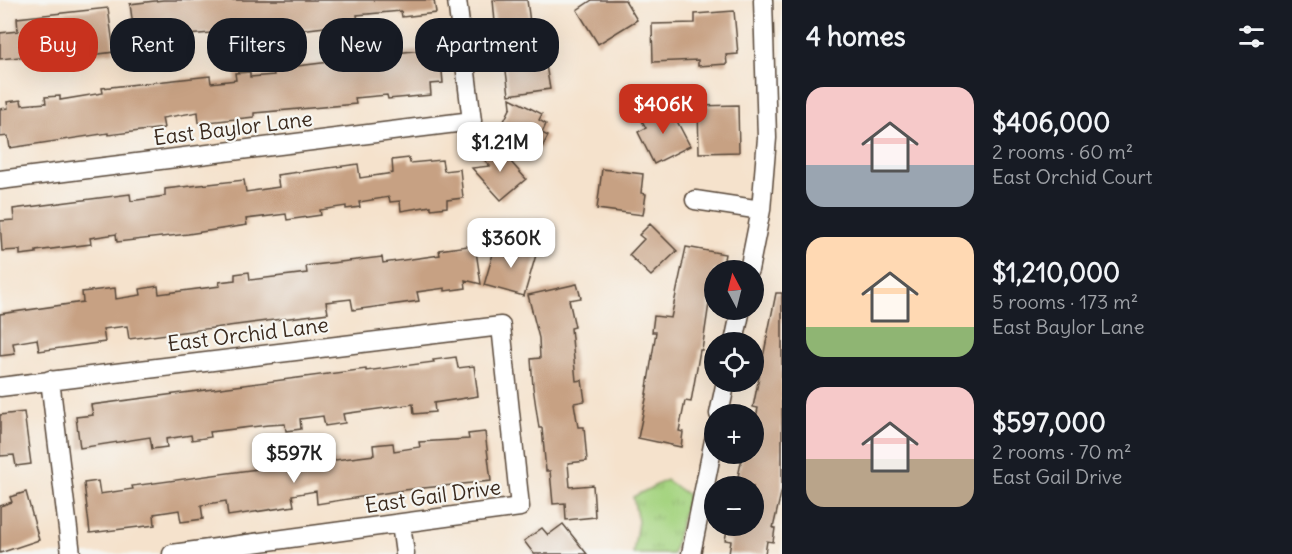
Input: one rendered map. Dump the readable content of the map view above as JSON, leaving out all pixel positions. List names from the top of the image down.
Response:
{
  "streets": {
    "street": ["East Baylor Lane", "East Orchid Lane", "East Gail Drive"]
  },
  "crossings": [
    ["East Orchid Lane", "East Gail Drive"]
  ],
  "north": "top",
  "page": {
    "heading": "4 homes",
    "chip": [
      "Buy",
      "Rent",
      "Filters",
      "New",
      "Apartment"
    ],
    "list": [
      {
        "name": "$406,000",
        "note": "2 rooms · 60 m² · East Orchid Court"
      },
      {
        "name": "$1,210,000",
        "note": "5 rooms · 173 m² · East Baylor Lane"
      },
      {
        "name": "$597,000",
        "note": "2 rooms · 70 m² · East Gail Drive"
      }
    ],
    "price": [
      "$406K",
      "$1.21M",
      "$360K",
      "$597K"
    ],
    "map_buttons": ["+", "−"]
  }
}
